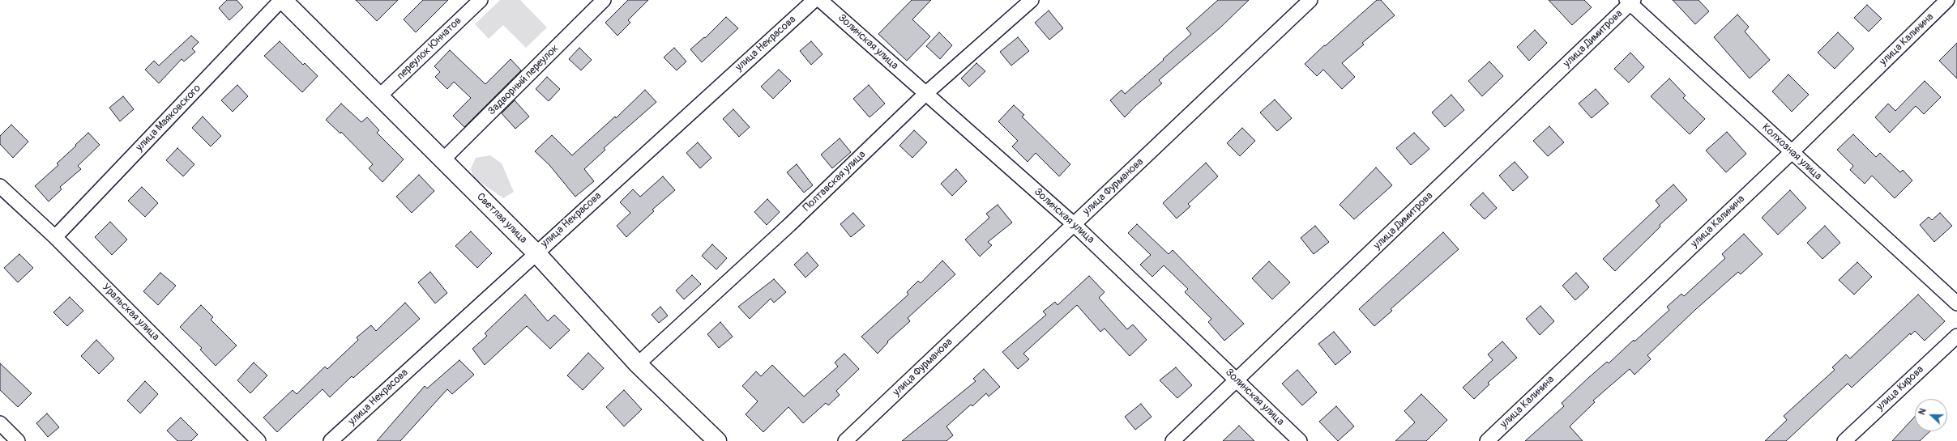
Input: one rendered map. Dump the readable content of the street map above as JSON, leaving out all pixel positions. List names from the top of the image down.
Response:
{
  "streets": {
    "main road": ["Светлая улица"],
    "street": [
      "улица Димитрова",
      "улица Калинина",
      "Золинская улица",
      "улица Некрасова",
      "переулок Юннатов",
      "Задворный переулок",
      "улица Маяковского",
      "Колхозная улица",
      "Полтавская улица",
      "улица Фурманова",
      "Уральская улица",
      "улица Кирова"
    ]
  },
  "crossings": [
    ["улица Димитрова", "Золинская улица"],
    ["улица Димитрова", "Колхозная улица"],
    ["улица Калинина", "Колхозная улица"],
    ["Золинская улица", "Полтавская улица"],
    ["Золинская улица", "улица Фурманова"],
    ["улица Некрасова", "Светлая улица"],
    ["переулок Юннатов", "Светлая улица"],
    ["Задворный переулок", "Светлая улица"],
    ["улица Маяковского", "Светлая улица"],
    ["улица Маяковского", "Уральская улица"],
    ["Полтавская улица", "Светлая улица"]
  ],
  "north": "left"
}
